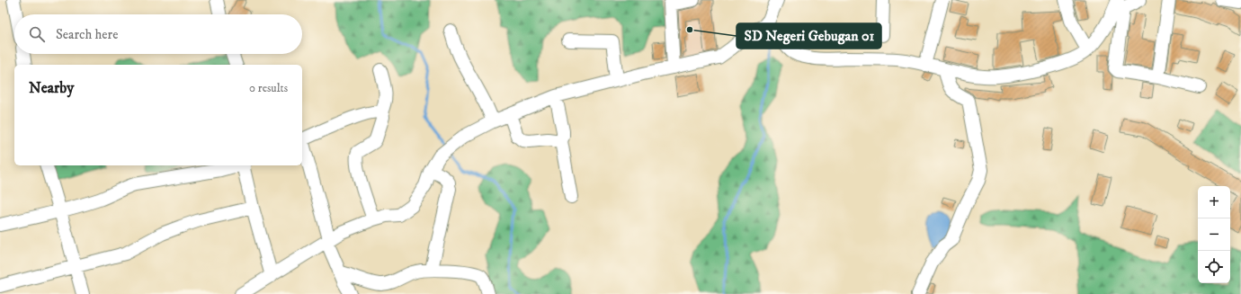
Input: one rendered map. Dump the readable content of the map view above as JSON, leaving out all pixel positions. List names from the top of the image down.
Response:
{
  "places": ["SD Negeri Gebugan 01"],
  "page": {
    "search": "Search here",
    "heading": ["Nearby", "0 results"],
    "map_buttons": ["+", "−"]
  }
}
